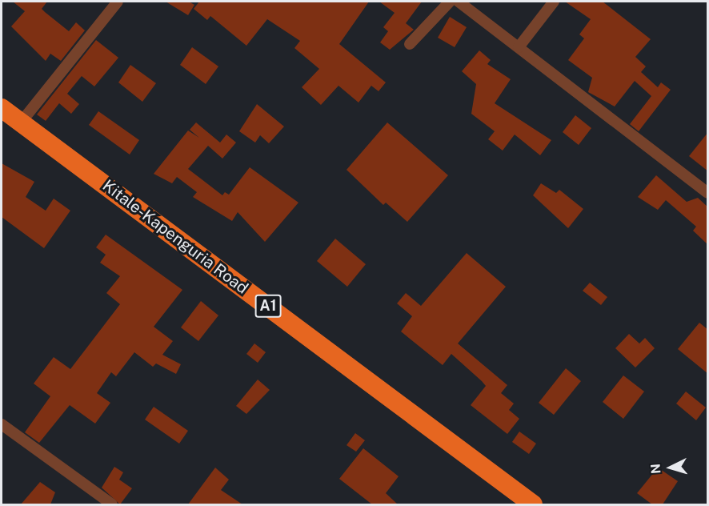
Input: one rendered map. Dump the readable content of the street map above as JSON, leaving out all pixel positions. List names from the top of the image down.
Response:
{
  "streets": {
    "highway": ["Kitale-Kapenguria Road", "A1"]
  },
  "north": "left"
}
